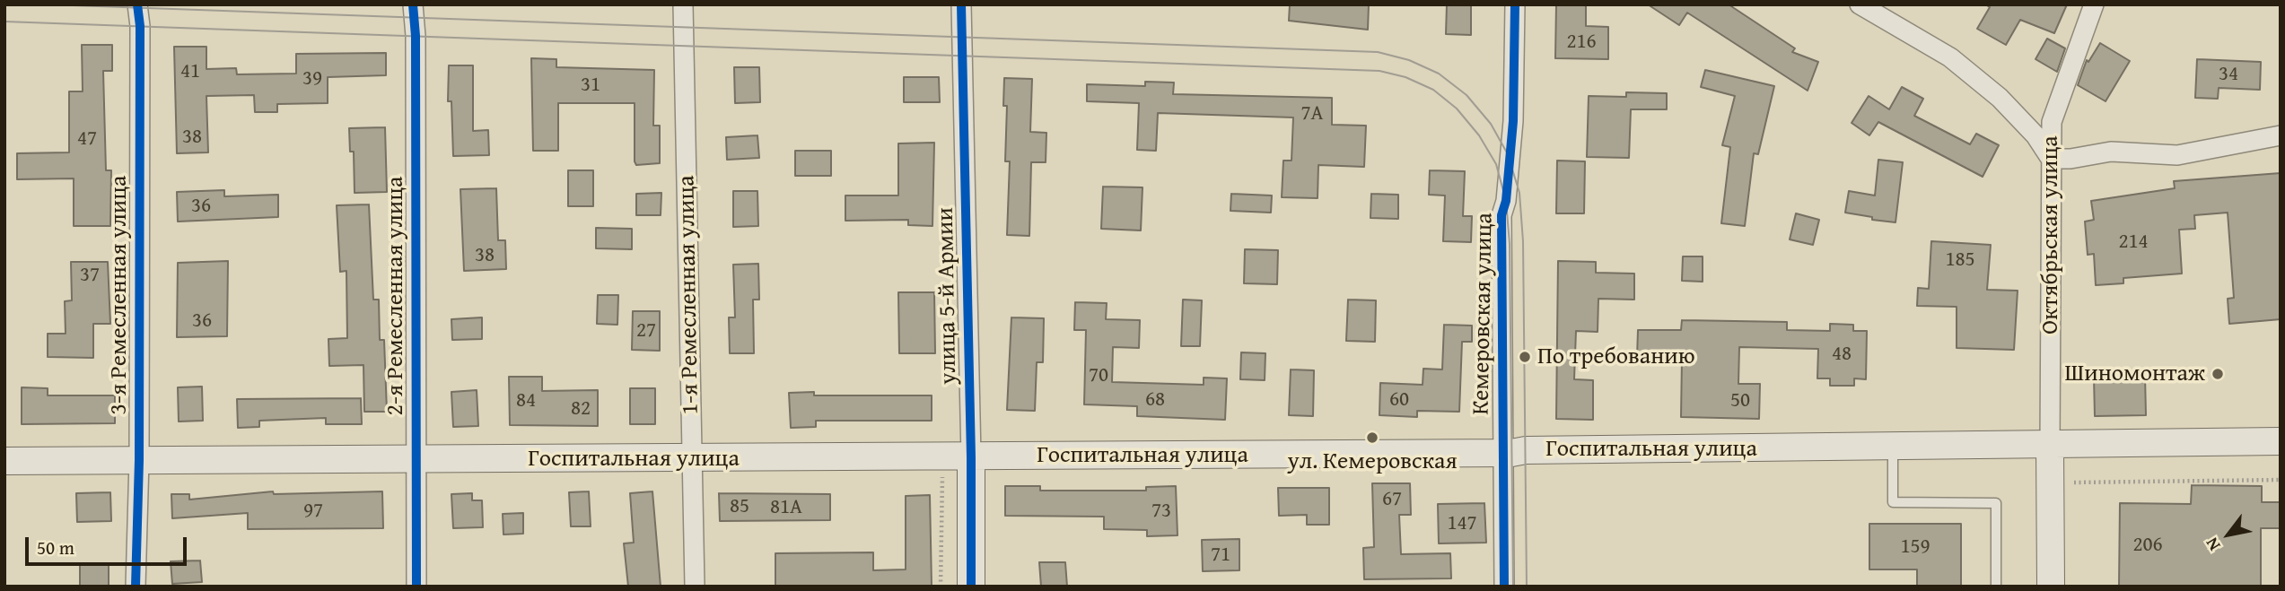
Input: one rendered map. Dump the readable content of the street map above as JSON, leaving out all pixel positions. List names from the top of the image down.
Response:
{
  "streets": {
    "main road": ["Октябрьская улица", "улица 5-й Армии", "Госпитальная улица"],
    "street": [
      "3-я Ремесленная улица",
      "1-я Ремесленная улица",
      "2-я Ремесленная улица",
      "Кемеровская улица"
    ]
  },
  "crossings": [
    ["Октябрьская улица", "Госпитальная улица"],
    ["3-я Ремесленная улица", "Госпитальная улица"],
    ["1-я Ремесленная улица", "Госпитальная улица"],
    ["2-я Ремесленная улица", "Госпитальная улица"],
    ["улица 5-й Армии", "Госпитальная улица"],
    ["Кемеровская улица", "Госпитальная улица"]
  ],
  "places": ["По требованию", "Шиномонтаж", "ул. Кемеровская"],
  "house_numbers": [
    "216",
    "41",
    "34",
    "39",
    "31",
    "7А",
    "38",
    "47",
    "36",
    "214",
    "38",
    "185",
    "37",
    "36",
    "27",
    "48",
    "70",
    "68",
    "60",
    "84",
    "50",
    "82",
    "67",
    "85",
    "81А",
    "97",
    "73",
    "147",
    "206",
    "159",
    "71"
  ],
  "scale_bar": "50 m",
  "north": "bottom left"
}
